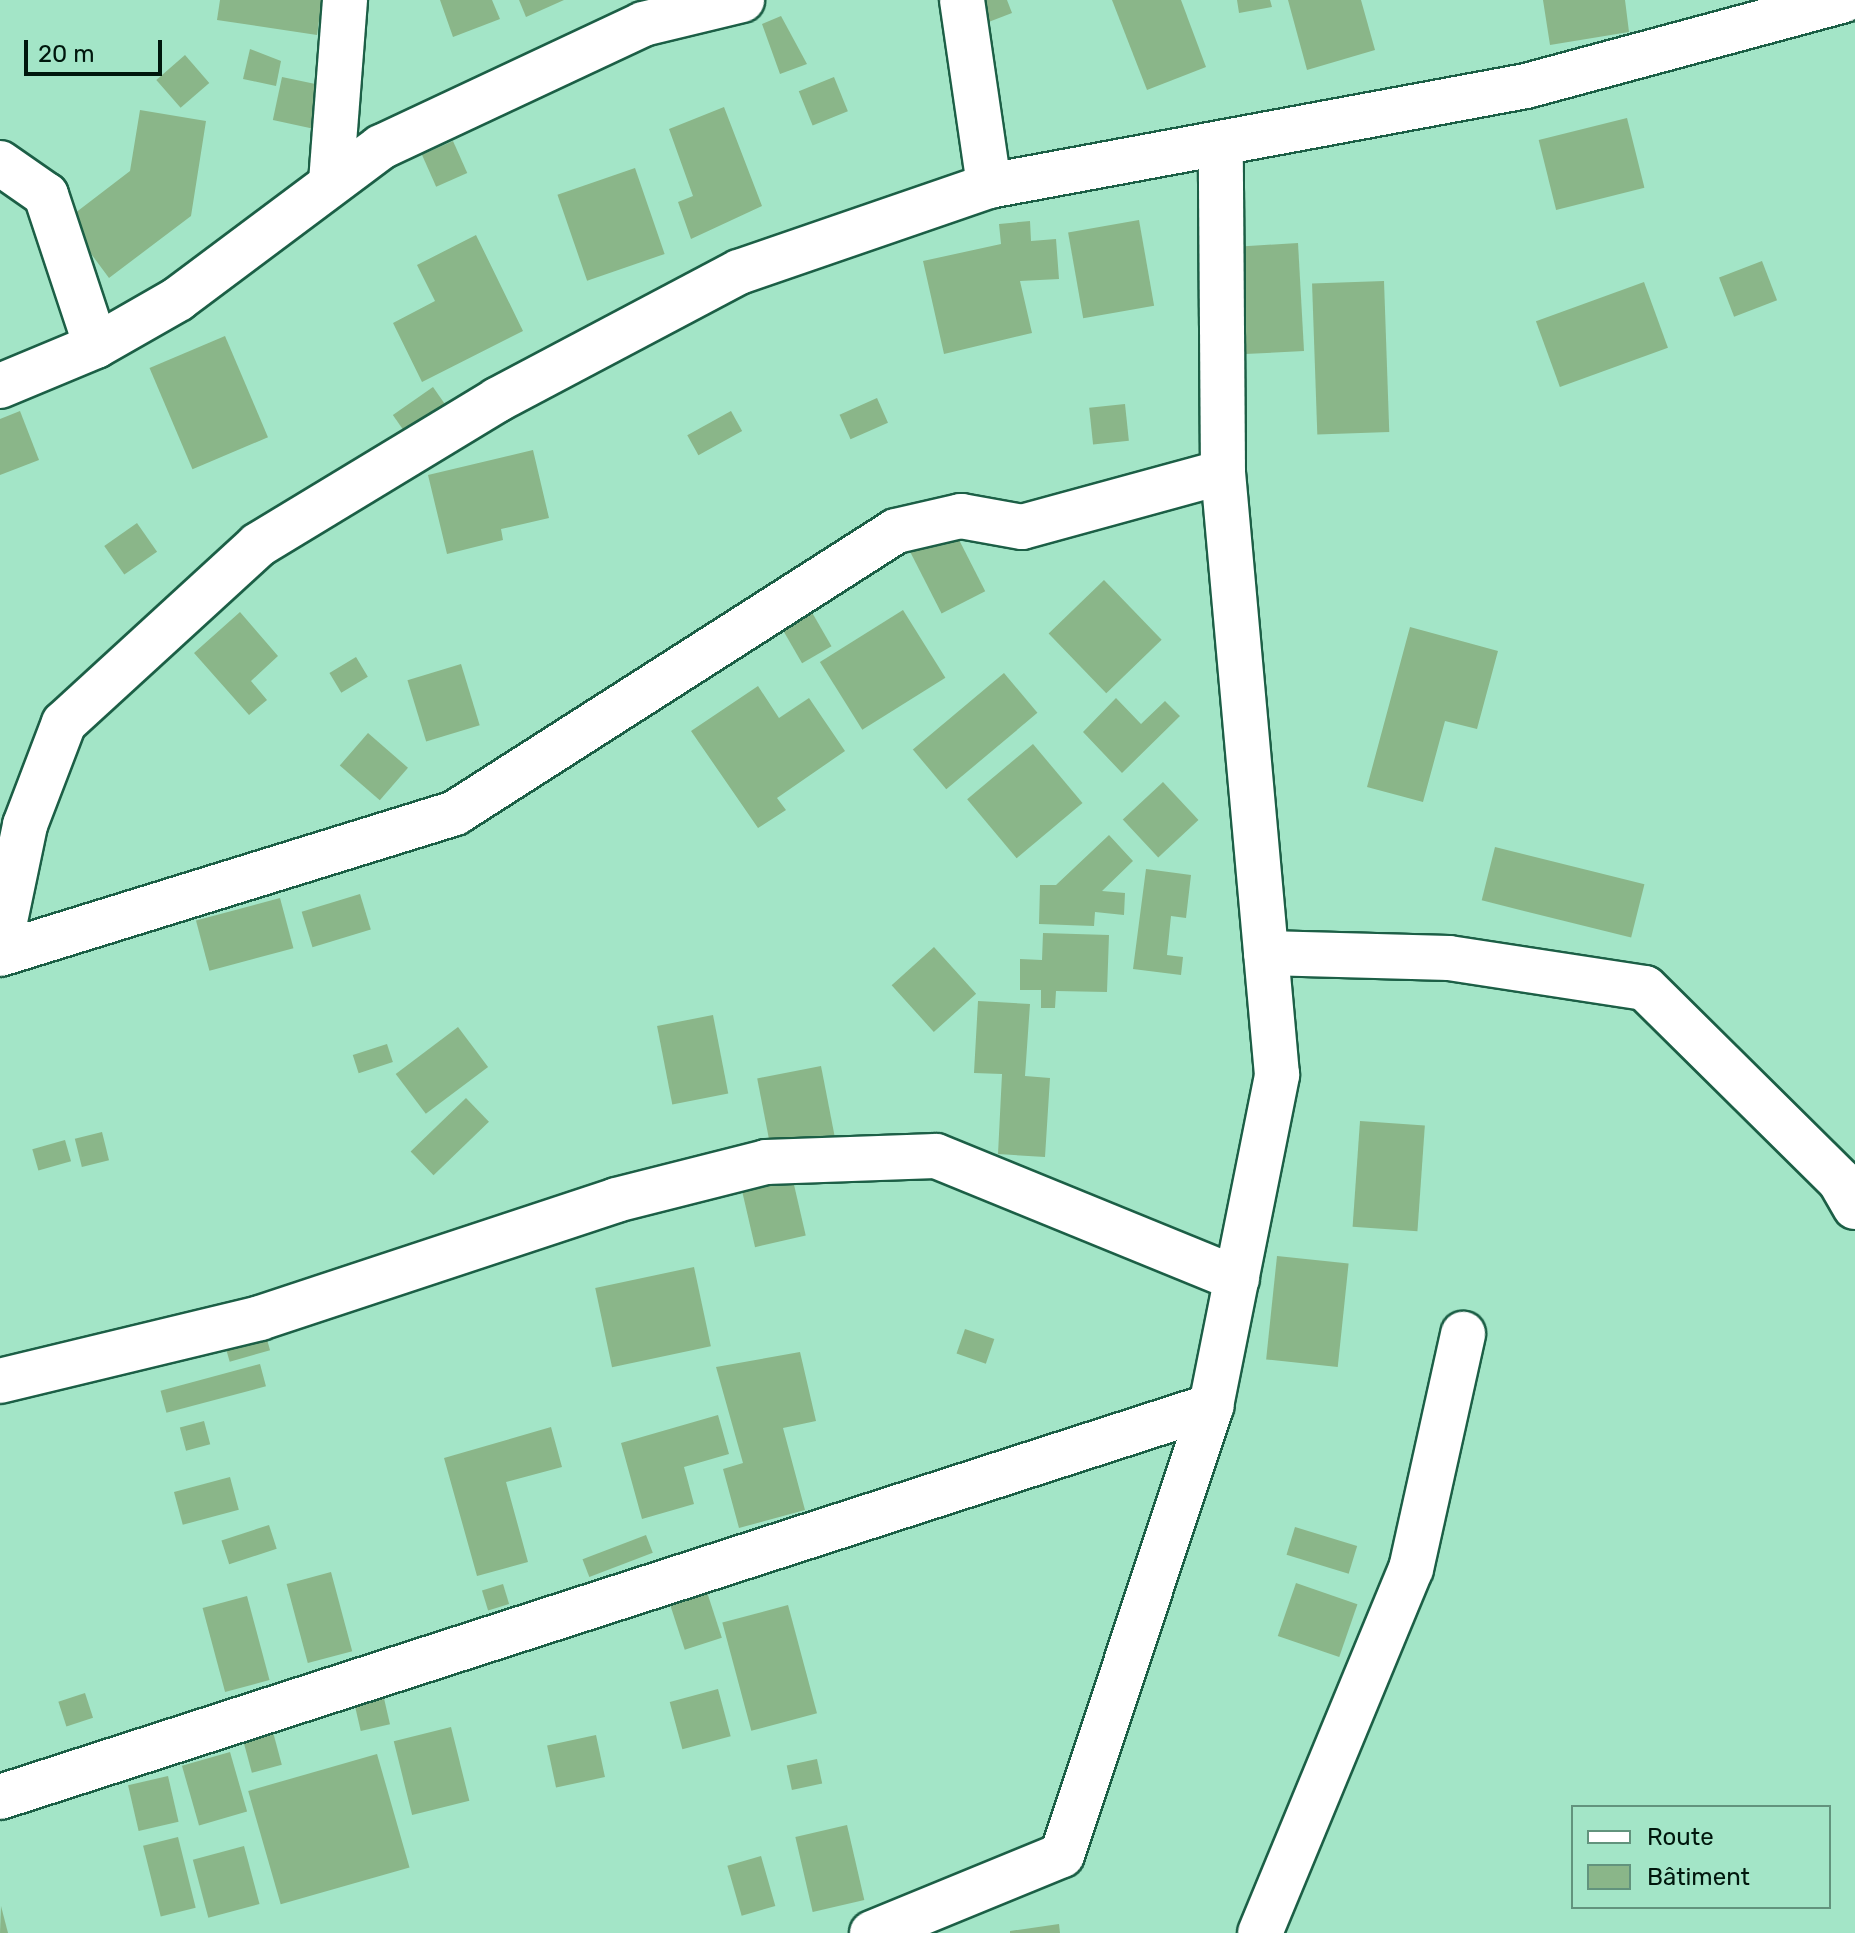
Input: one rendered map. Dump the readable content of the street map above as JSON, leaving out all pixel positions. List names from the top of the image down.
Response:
{
  "legend": ["Route", "Bâtiment"],
  "scale_bar": "20 m"
}
